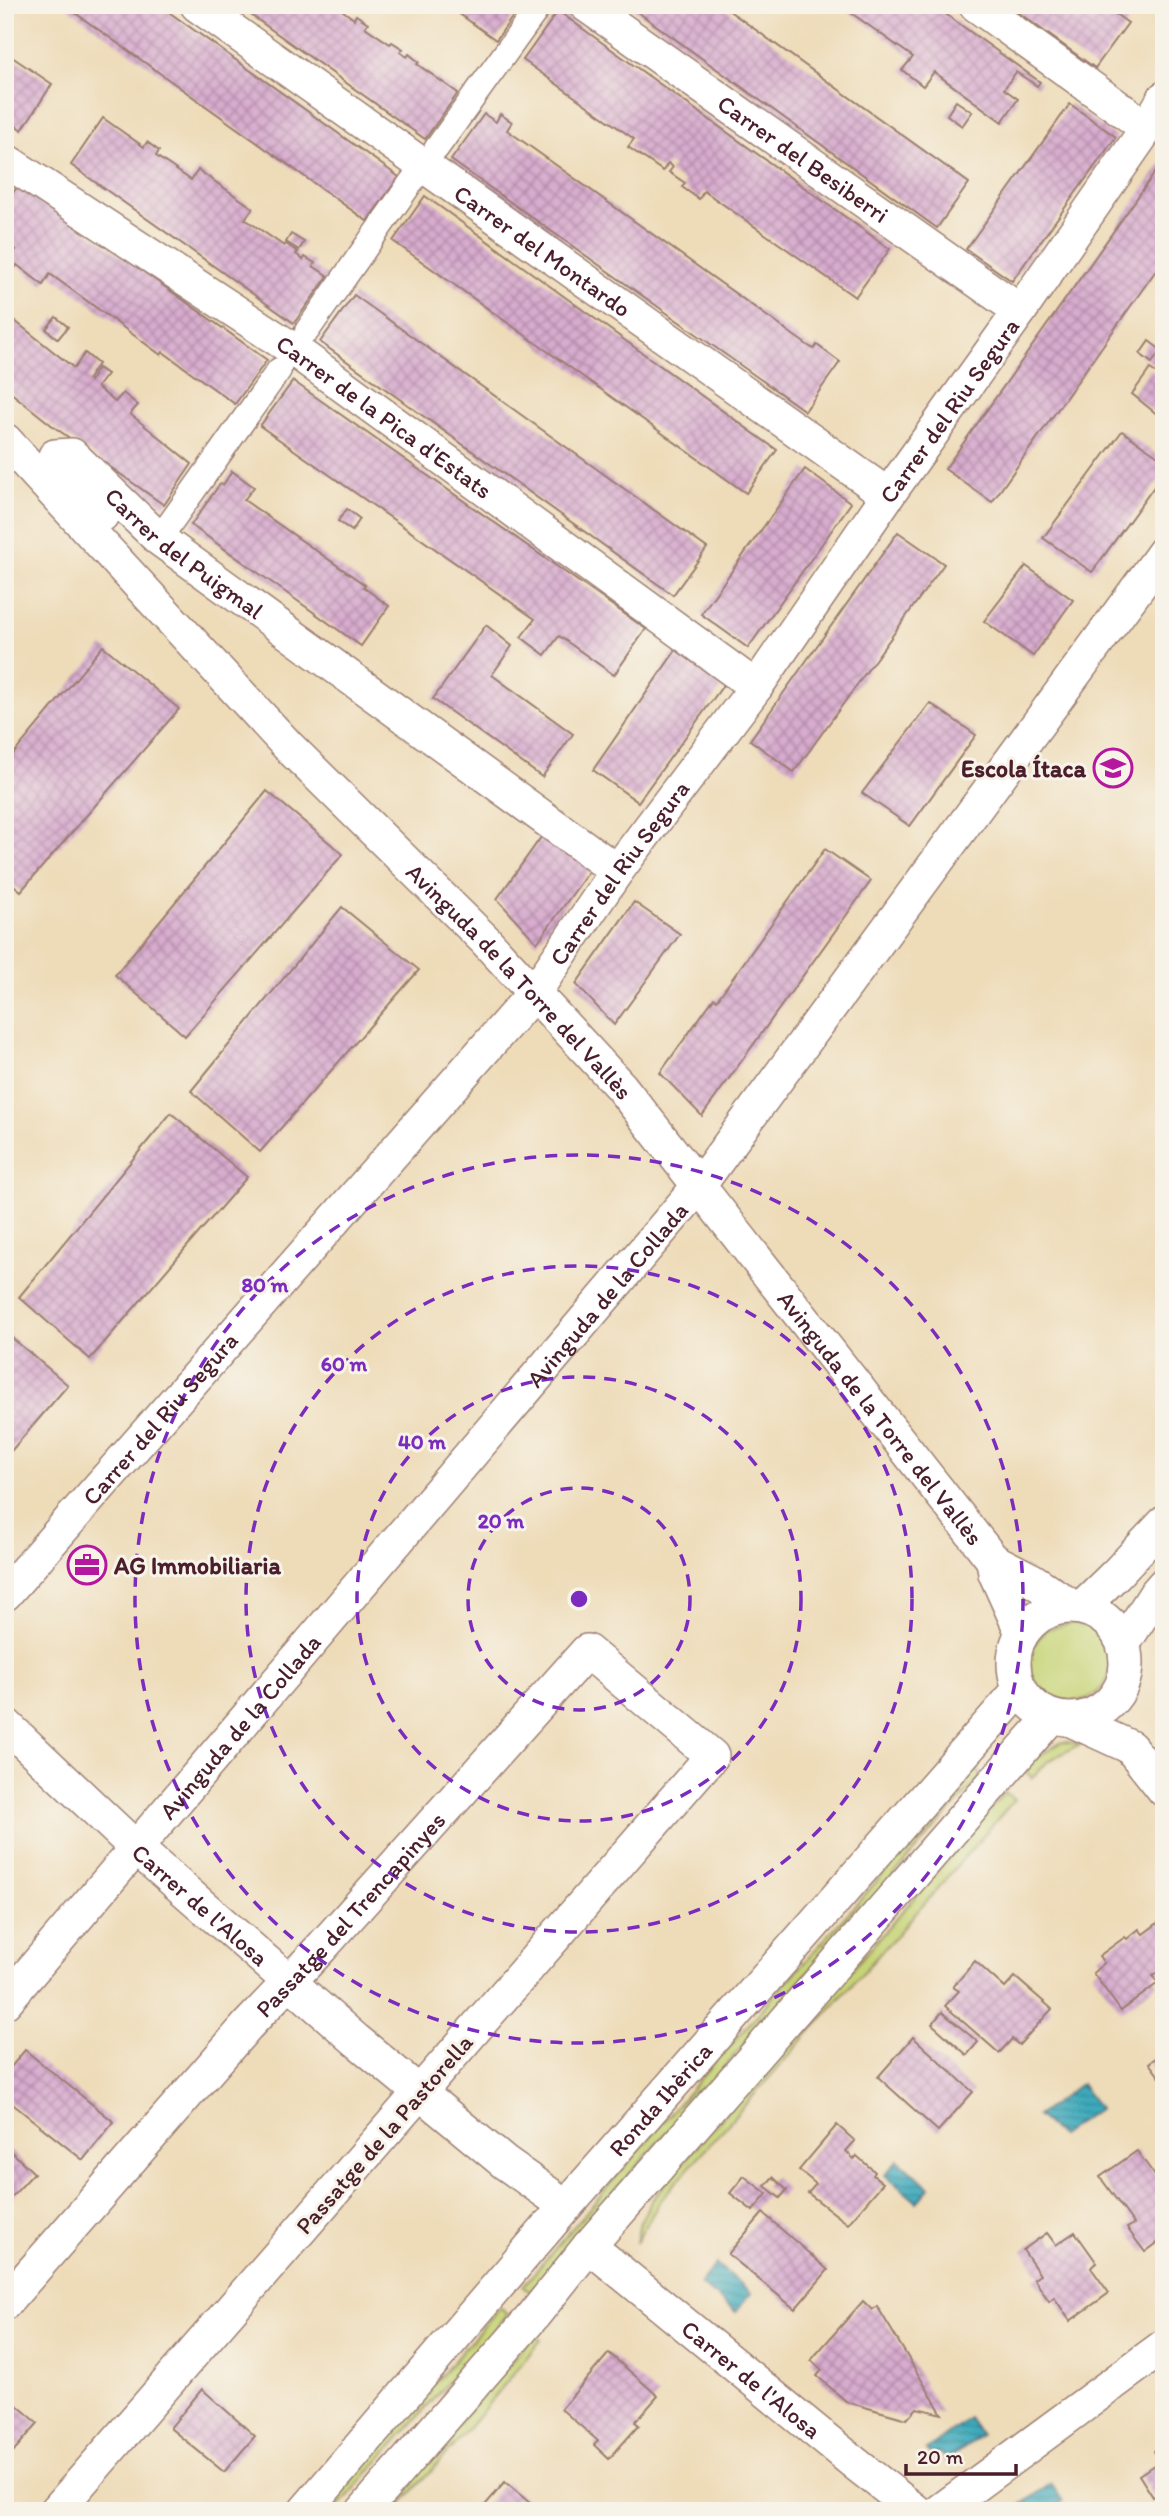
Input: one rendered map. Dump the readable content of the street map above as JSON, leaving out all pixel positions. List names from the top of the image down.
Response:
{
  "streets": {
    "street": [
      "Carrer del Besiberri",
      "Carrer del Montardo",
      "Carrer del Riu Segura",
      "Carrer de la Pica d'Estats",
      "Carrer del Puigmal",
      "Avinguda de la Torre del Vallès",
      "Avinguda de la Collada",
      "Carrer de l'Alosa",
      "Passatge del Trencapinyes",
      "Ronda Ibèrica",
      "Passatge de la Pastorella"
    ]
  },
  "crossings": [
    ["Carrer del Besiberri", "Carrer del Riu Segura"],
    ["Carrer del Montardo", "Carrer del Riu Segura"],
    ["Carrer del Riu Segura", "Carrer de la Pica d'Estats"],
    ["Carrer del Riu Segura", "Carrer del Puigmal"],
    ["Carrer del Riu Segura", "Avinguda de la Torre del Vallès"],
    ["Carrer del Puigmal", "Avinguda de la Torre del Vallès"],
    ["Avinguda de la Torre del Vallès", "Avinguda de la Collada"],
    ["Avinguda de la Torre del Vallès", "Ronda Ibèrica"],
    ["Avinguda de la Collada", "Carrer de l'Alosa"],
    ["Carrer de l'Alosa", "Passatge del Trencapinyes"],
    ["Carrer de l'Alosa", "Ronda Ibèrica"],
    ["Carrer de l'Alosa", "Passatge de la Pastorella"],
    ["Passatge del Trencapinyes", "Passatge de la Pastorella"]
  ],
  "places": {
    "school or university": ["Escola Ítaca"],
    "office": ["AG Immobiliaria"]
  },
  "scale_bar": "20 m",
  "rings": [
    "80 m",
    "60 m",
    "40 m",
    "20 m"
  ]
}
